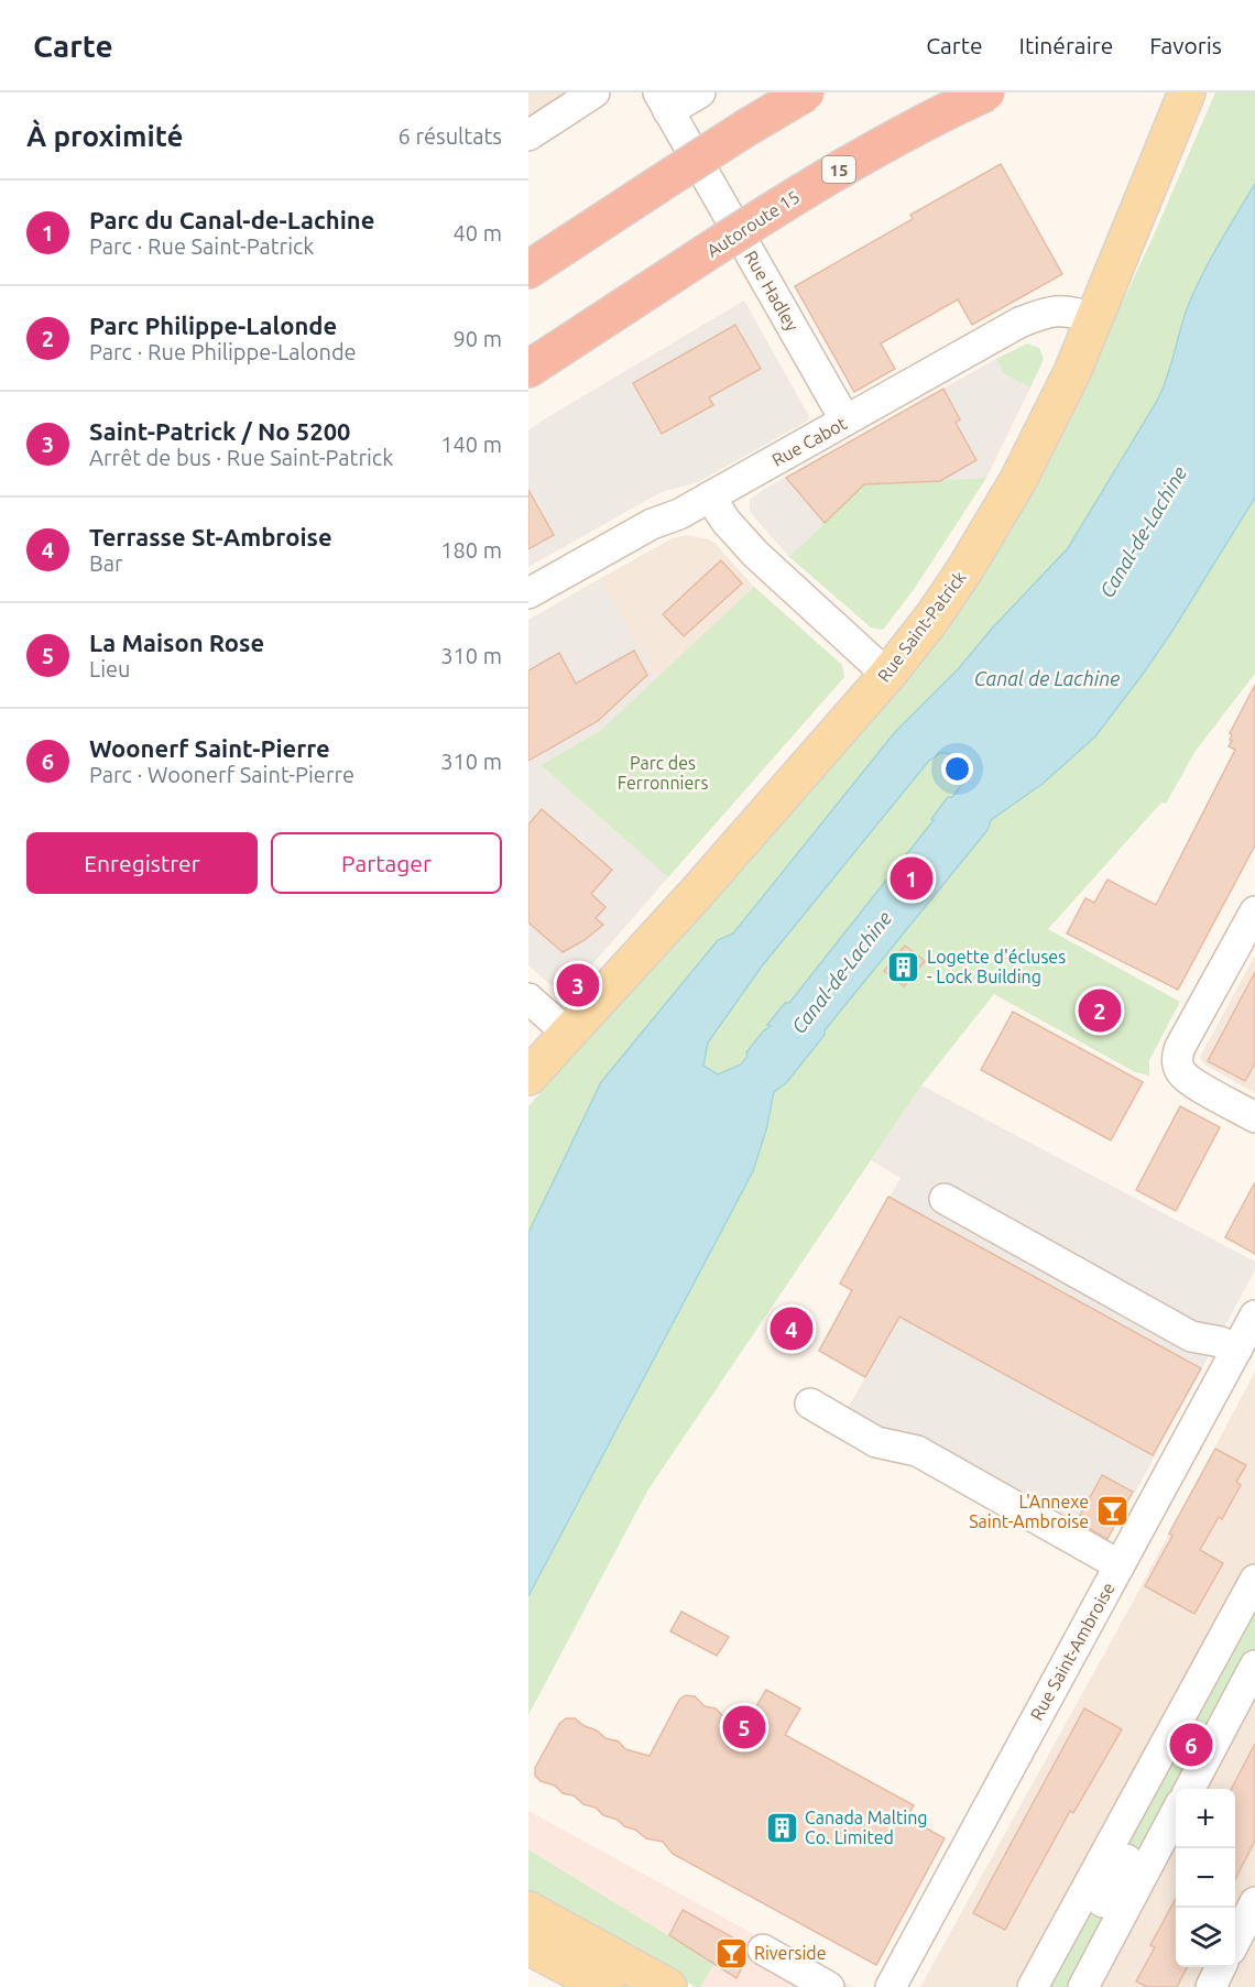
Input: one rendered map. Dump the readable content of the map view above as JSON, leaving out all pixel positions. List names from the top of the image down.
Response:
{
  "streets": {
    "highway": ["15", "Autoroute 15"],
    "main road": ["Rue Saint-Patrick"],
    "street": ["Rue Hadley", "Rue Cabot", "Rue Saint-Ambroise"]
  },
  "crossings": [
    ["Rue Hadley", "Rue Cabot"],
    ["Rue Cabot", "Rue Saint-Patrick"]
  ],
  "water": ["Canal-de-Lachine", "Canal de Lachine"],
  "parks": ["Parc des Ferronniers"],
  "places": {
    "building": ["Logette d'écluses - Lock Building", "Canada Malting Co. Limited"],
    "bar": ["L'Annexe Saint-Ambroise", "Riverside"]
  },
  "page": {
    "header": "Carte",
    "nav": ["Carte", "Itinéraire", "Favoris"],
    "heading": ["À proximité", "6 résultats"],
    "list": [
      {
        "mark": "1",
        "name": "Parc du Canal-de-Lachine",
        "note": "Parc · Rue Saint-Patrick",
        "value": "40 m"
      },
      {
        "mark": "2",
        "name": "Parc Philippe-Lalonde",
        "note": "Parc · Rue Philippe-Lalonde",
        "value": "90 m"
      },
      {
        "mark": "3",
        "name": "Saint-Patrick / No 5200",
        "note": "Arrêt de bus · Rue Saint-Patrick",
        "value": "140 m"
      },
      {
        "mark": "4",
        "name": "Terrasse St-Ambroise",
        "note": "Bar",
        "value": "180 m"
      },
      {
        "mark": "5",
        "name": "La Maison Rose",
        "note": "Lieu",
        "value": "310 m"
      },
      {
        "mark": "6",
        "name": "Woonerf Saint-Pierre",
        "note": "Parc · Woonerf Saint-Pierre",
        "value": "310 m"
      }
    ],
    "buttons": ["Enregistrer", "Partager"],
    "pins": [
      "1",
      "3",
      "2",
      "4",
      "5",
      "6"
    ],
    "map_buttons": ["+", "−"]
  }
}
